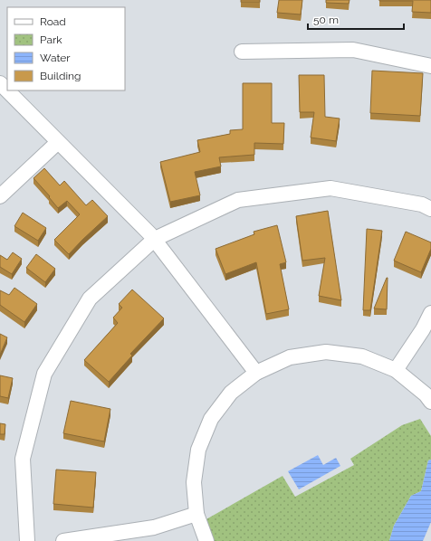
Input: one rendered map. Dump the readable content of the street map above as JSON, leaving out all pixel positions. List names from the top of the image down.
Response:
{
  "legend": [
    "Road",
    "Park",
    "Water",
    "Building"
  ],
  "scale_bar": "50 m"
}
